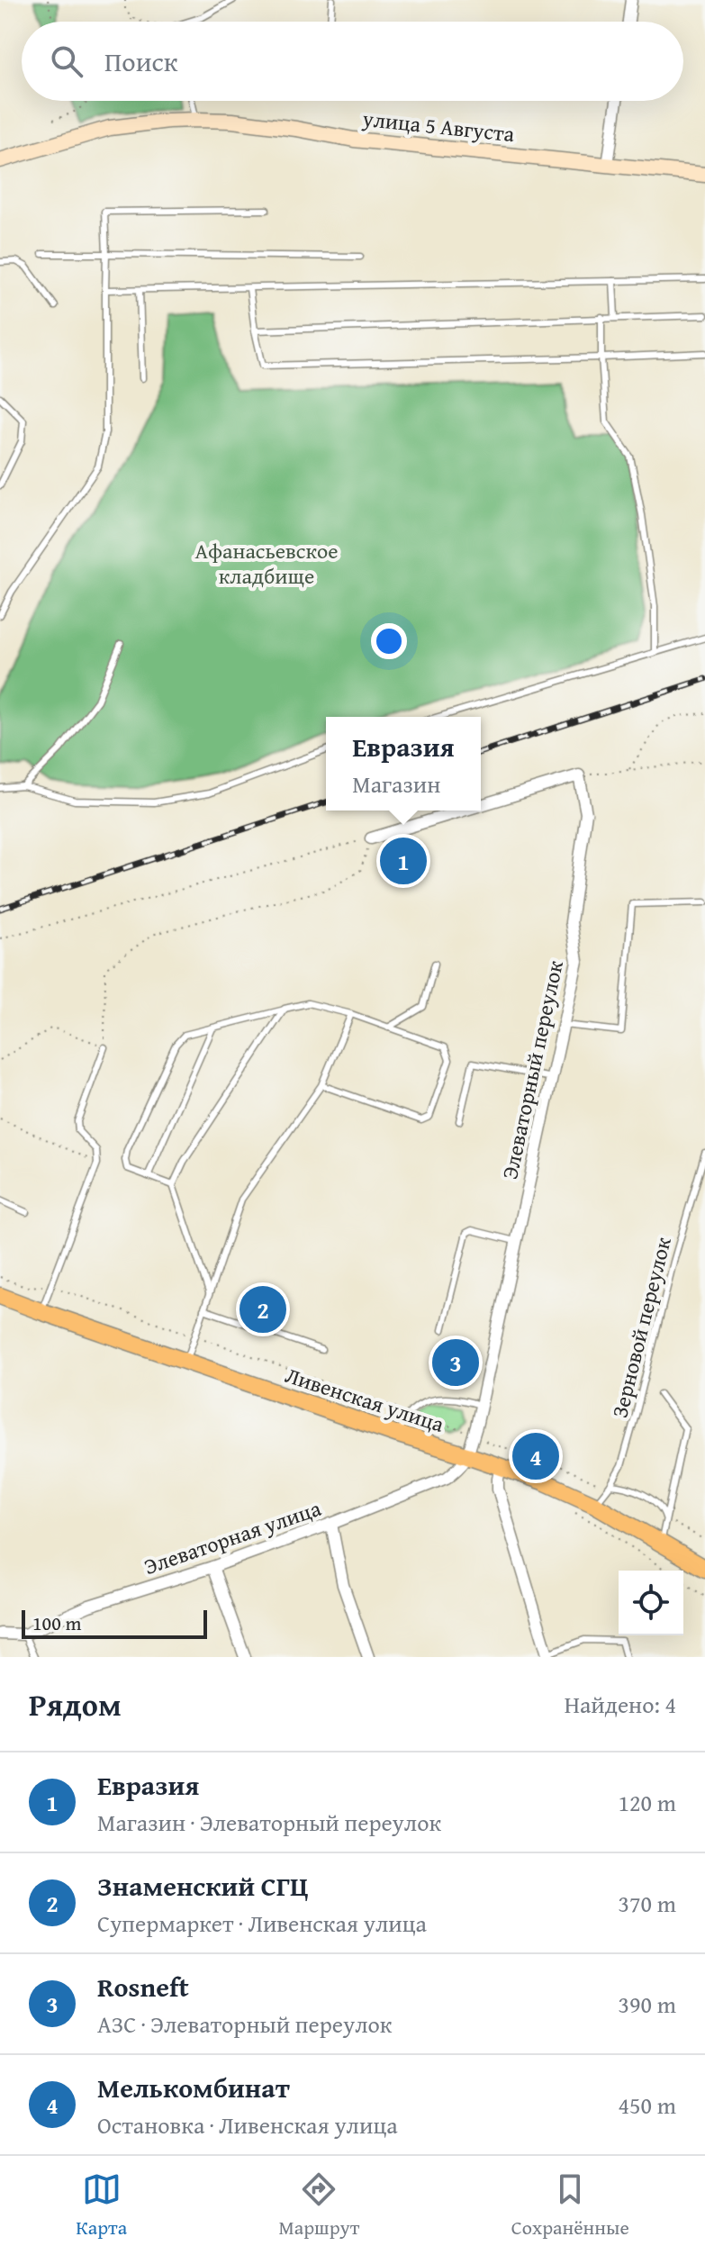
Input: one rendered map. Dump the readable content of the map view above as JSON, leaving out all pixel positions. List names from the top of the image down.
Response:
{
  "streets": {
    "main road": ["улица 5 Августа", "Ливенская улица"],
    "street": ["Элеваторный переулок", "Элеваторная улица"],
    "lane": ["Зерновой переулок"]
  },
  "crossings": [
    ["Элеваторный переулок", "Ливенская улица"],
    ["Элеваторный переулок", "Элеваторная улица"],
    ["Зерновой переулок", "Ливенская улица"],
    ["Ливенская улица", "Элеваторная улица"]
  ],
  "parks": ["Афанасьевское кладбище"],
  "scale_bar": "100 m",
  "page": {
    "search": "Поиск",
    "popup": ["Евразия", "Магазин"],
    "pins": [
      "1",
      "2",
      "3",
      "4"
    ],
    "scale": "100 m",
    "heading": ["Рядом", "Найдено: 4"],
    "list": [
      {
        "mark": "1",
        "name": "Евразия",
        "note": "Магазин · Элеваторный переулок",
        "value": "120 m"
      },
      {
        "mark": "2",
        "name": "Знаменский СГЦ",
        "note": "Супермаркет · Ливенская улица",
        "value": "370 m"
      },
      {
        "mark": "3",
        "name": "Rosneft",
        "note": "АЗС · Элеваторный переулок",
        "value": "390 m"
      },
      {
        "mark": "4",
        "name": "Мелькомбинат",
        "note": "Остановка · Ливенская улица",
        "value": "450 m"
      }
    ],
    "nav": ["Карта", "Маршрут", "Сохранённые"]
  }
}
